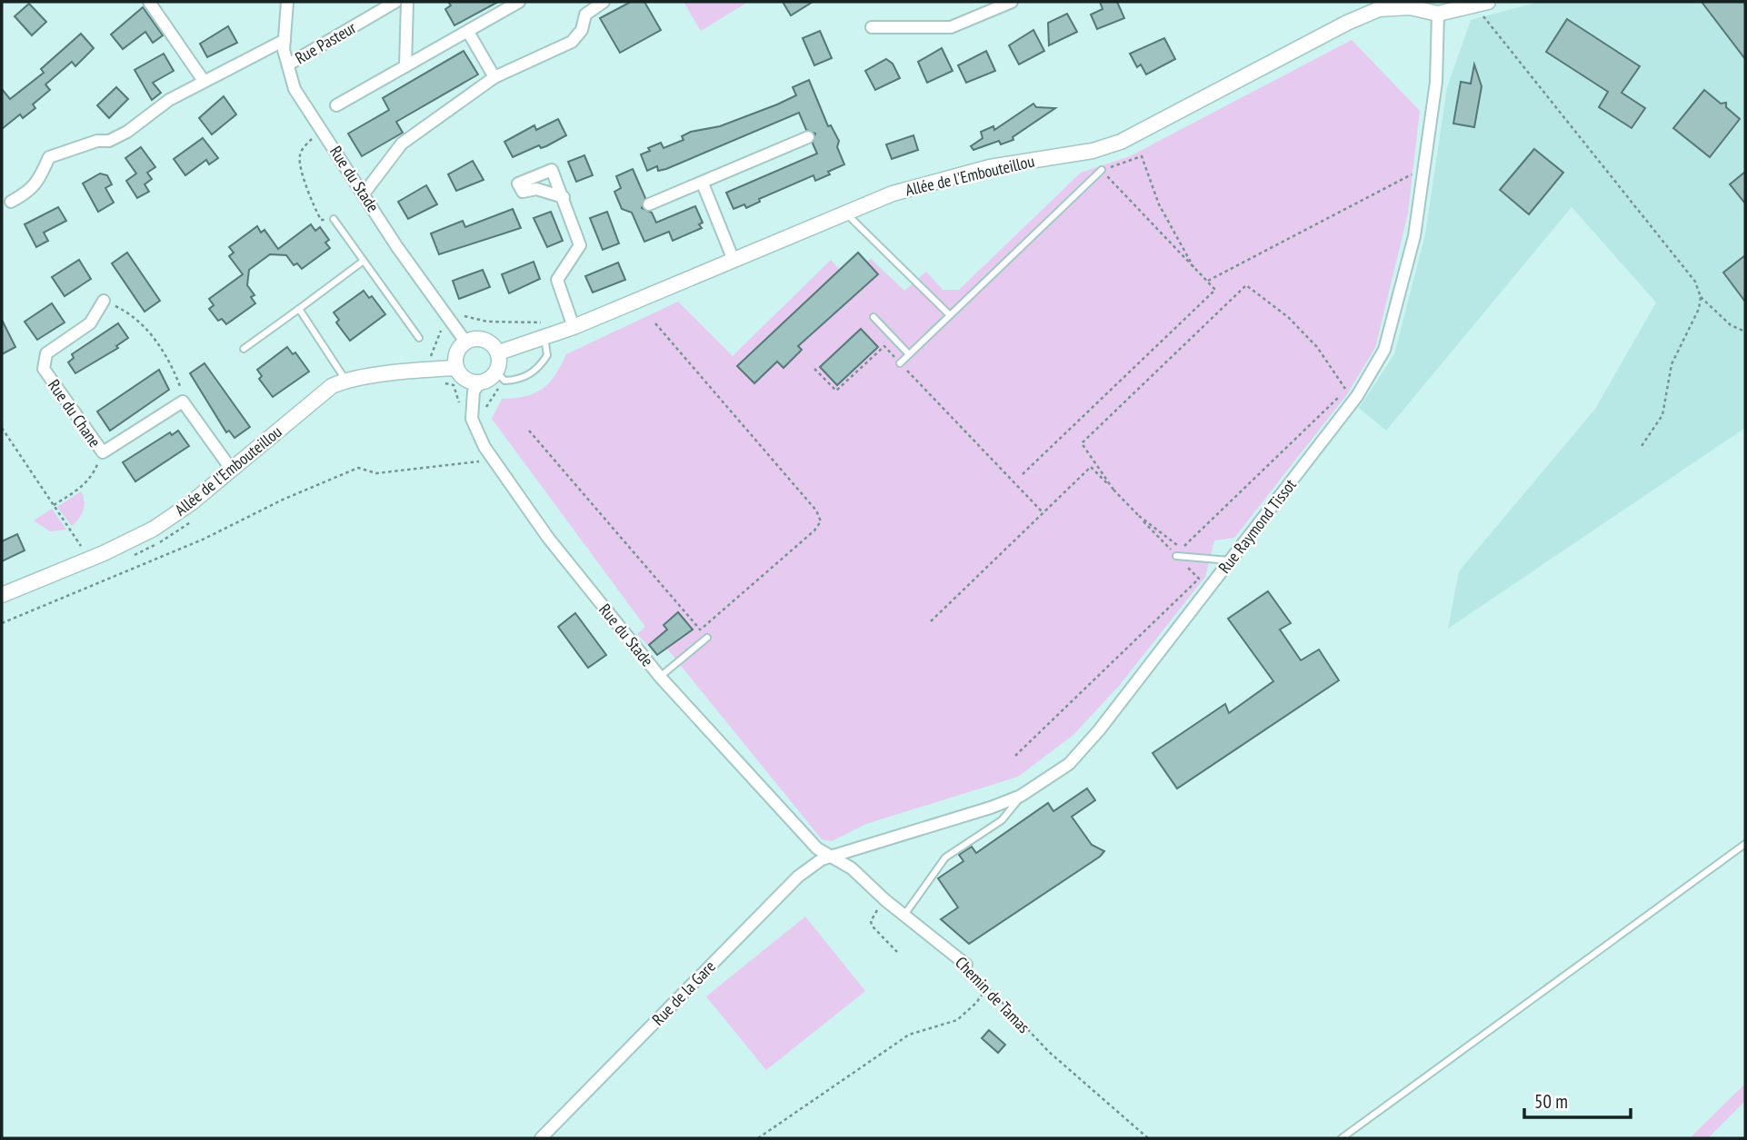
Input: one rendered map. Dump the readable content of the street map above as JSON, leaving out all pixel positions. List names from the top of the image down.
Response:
{
  "streets": {
    "street": [
      "Rue Pasteur",
      "Allée de l'Embouteillou",
      "Rue du Stade",
      "Rue du Chane",
      "Rue Raymond Tissot",
      "Rue de la Gare",
      "Chemin de Tamas"
    ]
  },
  "crossings": [
    ["Rue Pasteur", "Rue du Stade"],
    ["Allée de l'Embouteillou", "Rue du Stade"],
    ["Allée de l'Embouteillou", "Rue Raymond Tissot"],
    ["Rue du Stade", "Rue Raymond Tissot"],
    ["Rue du Stade", "Rue de la Gare"],
    ["Rue du Stade", "Chemin de Tamas"],
    ["Rue Raymond Tissot", "Rue de la Gare"],
    ["Rue Raymond Tissot", "Chemin de Tamas"],
    ["Rue de la Gare", "Chemin de Tamas"]
  ],
  "scale_bar": "50 m"
}
